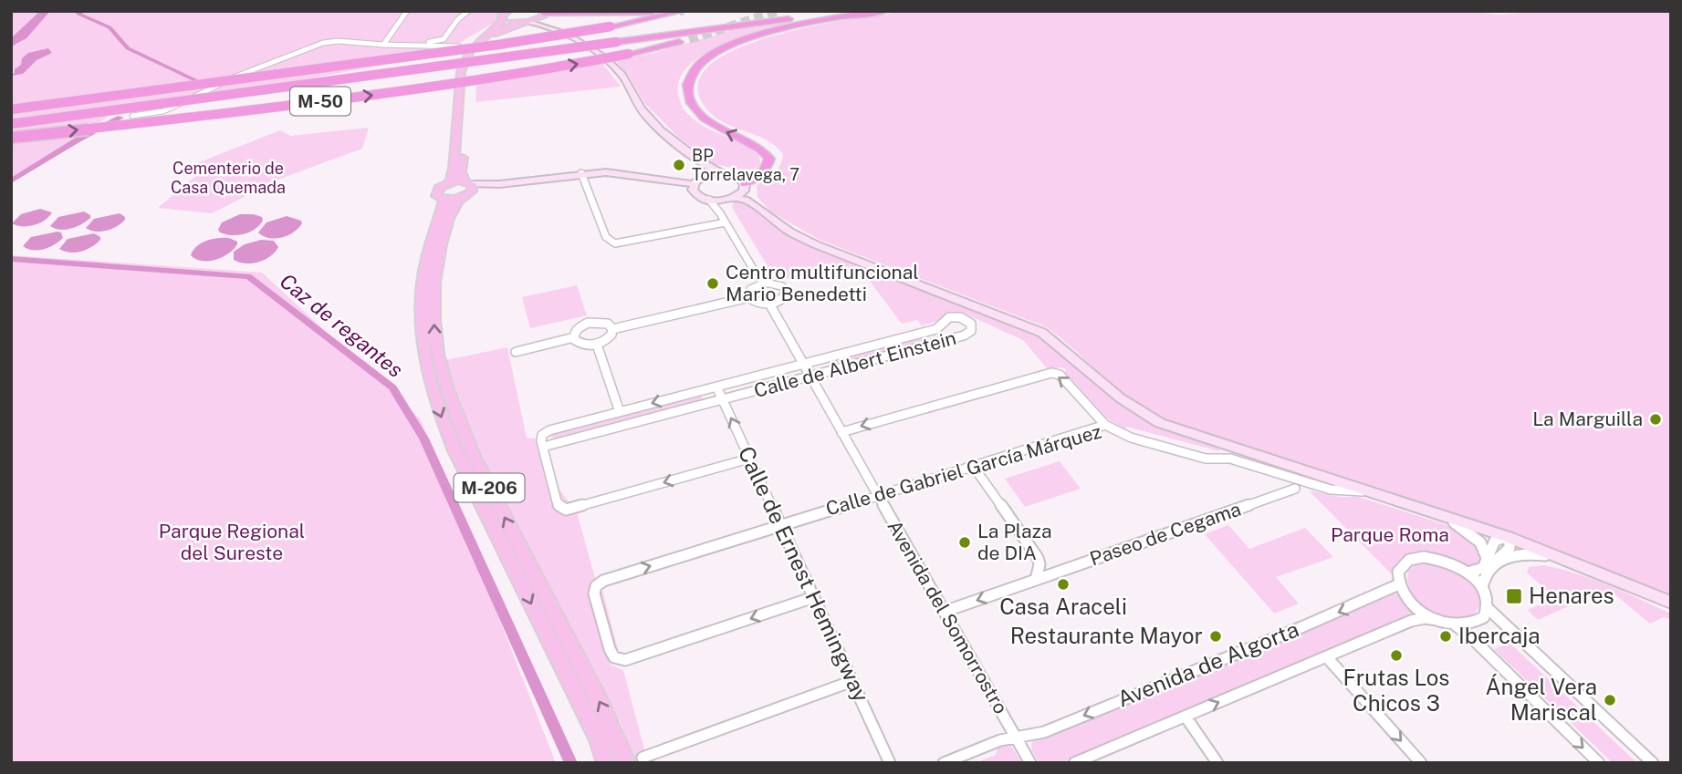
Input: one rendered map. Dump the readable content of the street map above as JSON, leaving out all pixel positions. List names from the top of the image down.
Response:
{
  "streets": {
    "highway": ["M-50"],
    "main road": ["M-206"],
    "street": [
      "Calle de Albert Einstein",
      "Calle de Gabriel García Márquez",
      "Paseo de Cegama",
      "Calle de Ernest Hemingway",
      "Avenida del Somorrostro",
      "Avenida de Algorta"
    ]
  },
  "crossings": [
    ["Calle de Albert Einstein", "Calle de Ernest Hemingway"],
    ["Calle de Albert Einstein", "Avenida del Somorrostro"],
    ["Calle de Gabriel García Márquez", "Calle de Ernest Hemingway"],
    ["Calle de Gabriel García Márquez", "Avenida del Somorrostro"],
    ["Paseo de Cegama", "Avenida del Somorrostro"],
    ["Avenida del Somorrostro", "Avenida de Algorta"]
  ],
  "water": ["Caz de regantes"],
  "parks": ["Cementerio de Casa Quemada", "Parque Regional del Sureste", "Parque Roma"],
  "places": {
    "other": [
      "BP Torrelavega, 7",
      "Centro multifuncional Mario Benedetti",
      "La Marguilla",
      "La Plaza de DIA",
      "Casa Araceli",
      "Restaurante Mayor",
      "Ibercaja",
      "Frutas Los Chicos 3",
      "Ángel Vera Mariscal"
    ],
    "transit": ["Henares"]
  }
}
